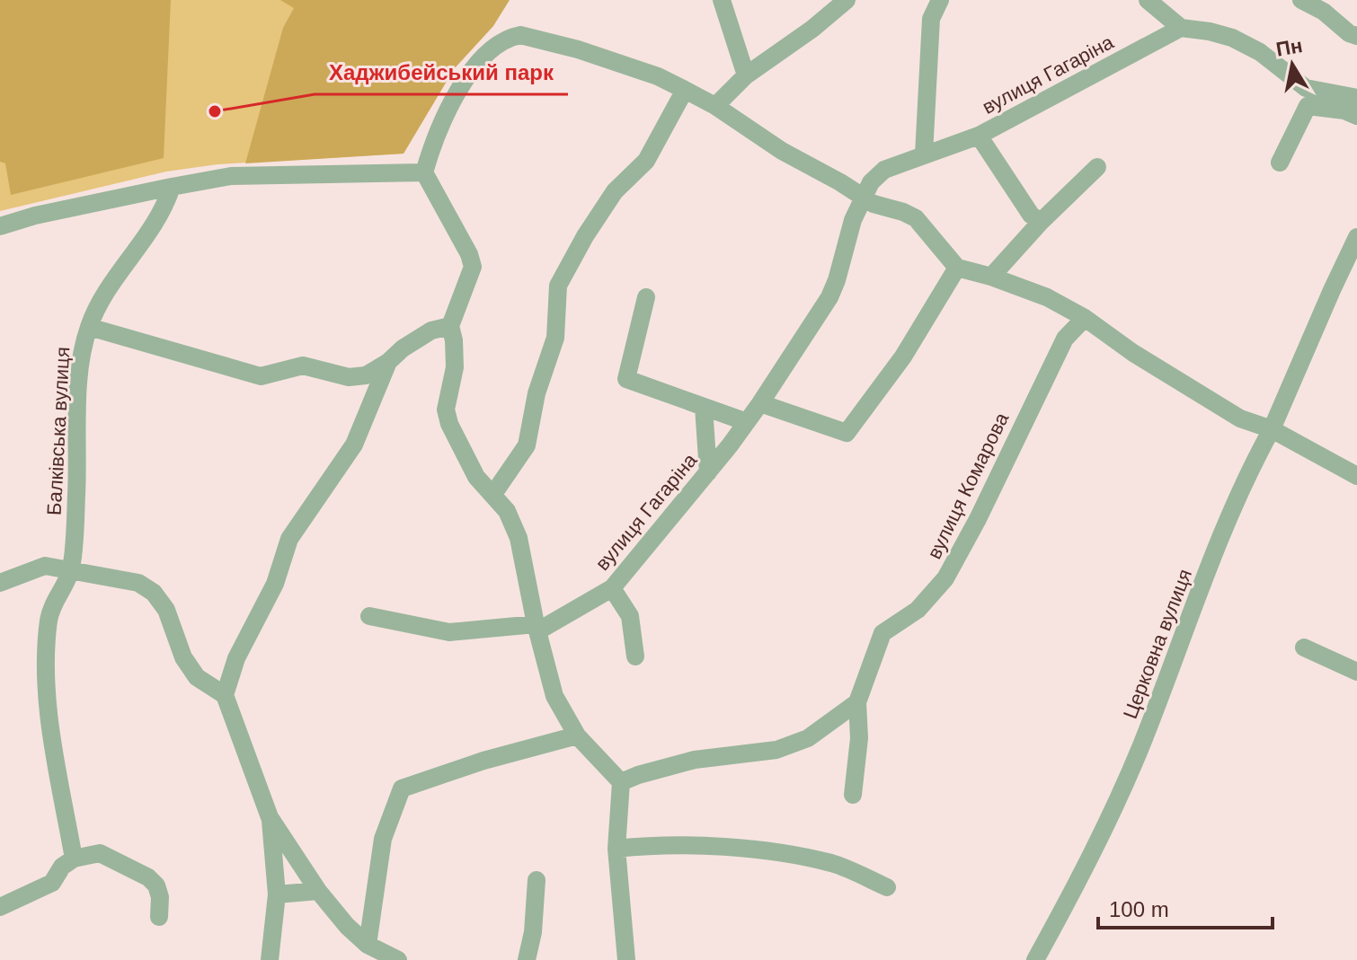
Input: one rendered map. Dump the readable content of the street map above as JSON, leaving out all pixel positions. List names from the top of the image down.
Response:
{
  "streets": {
    "street": [
      "вулиця Гагаріна",
      "Балківська вулиця",
      "вулиця Комарова",
      "Церковна вулиця"
    ]
  },
  "places": ["Хаджибейський парк"],
  "scale_bar": "100 m",
  "north": "top"
}
